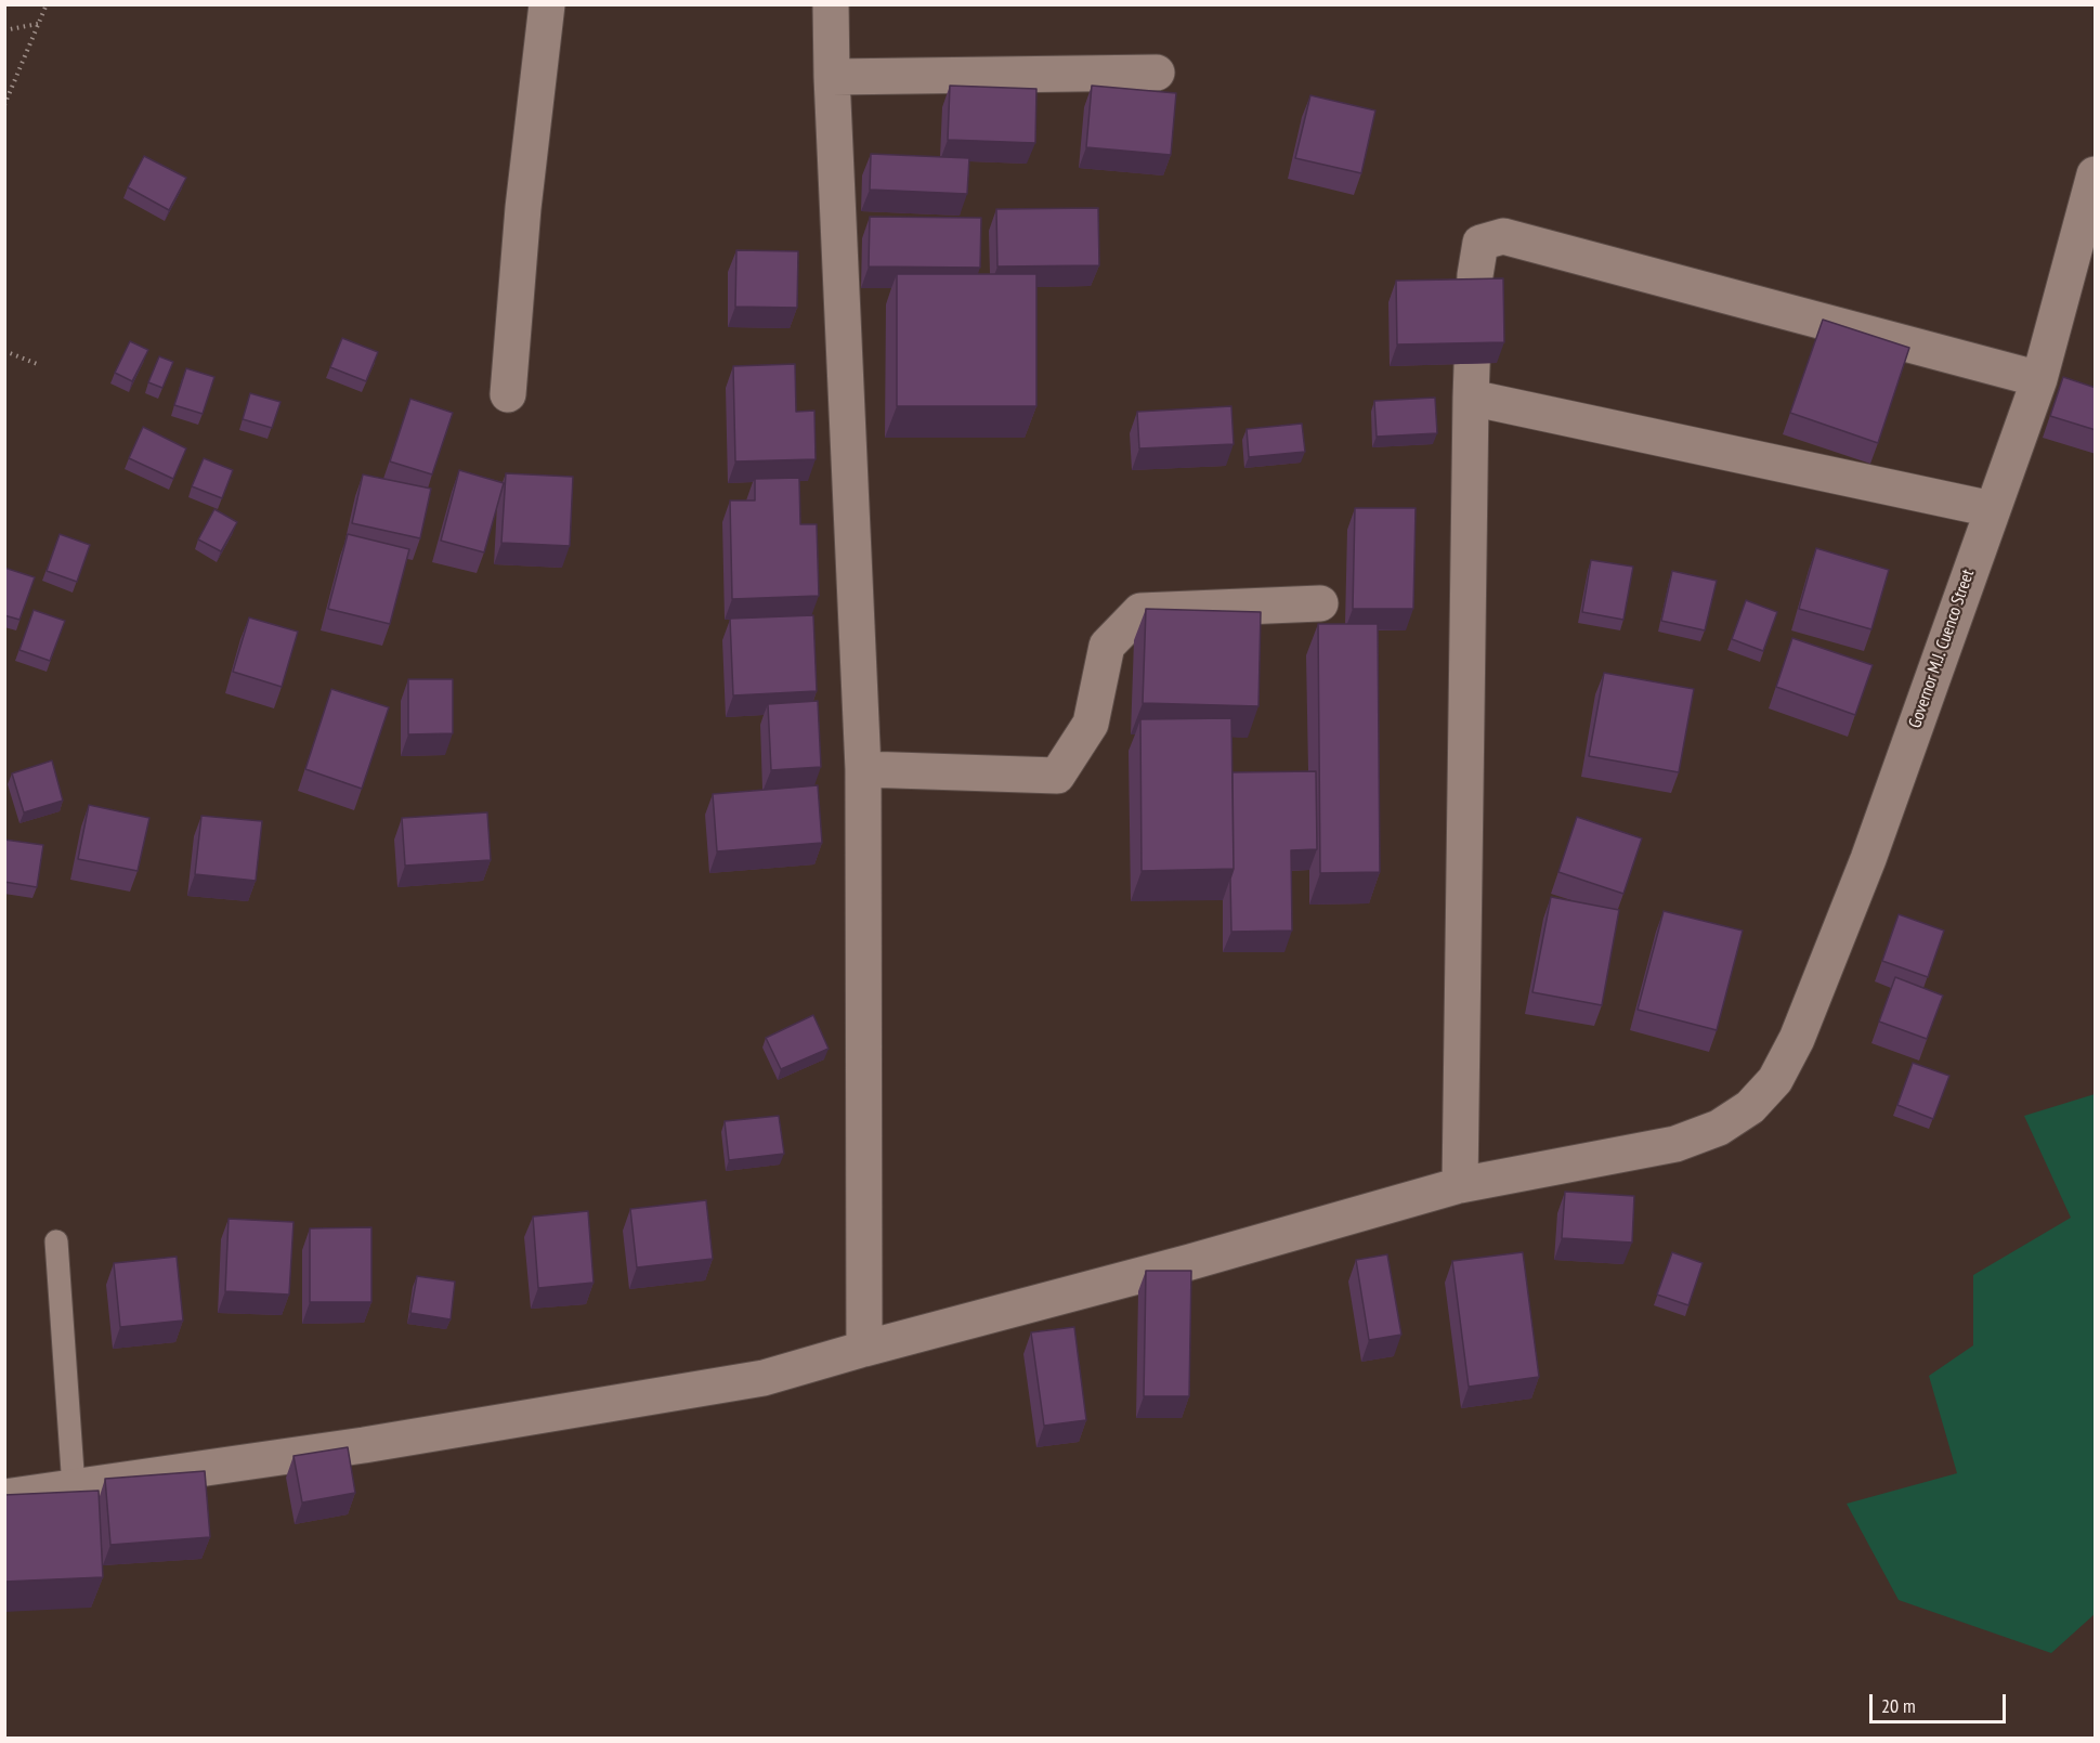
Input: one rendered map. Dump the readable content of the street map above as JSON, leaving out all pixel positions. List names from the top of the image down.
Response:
{
  "streets": {
    "street": ["Governor M.J. Cuenco Street"]
  },
  "scale_bar": "20 m"
}
